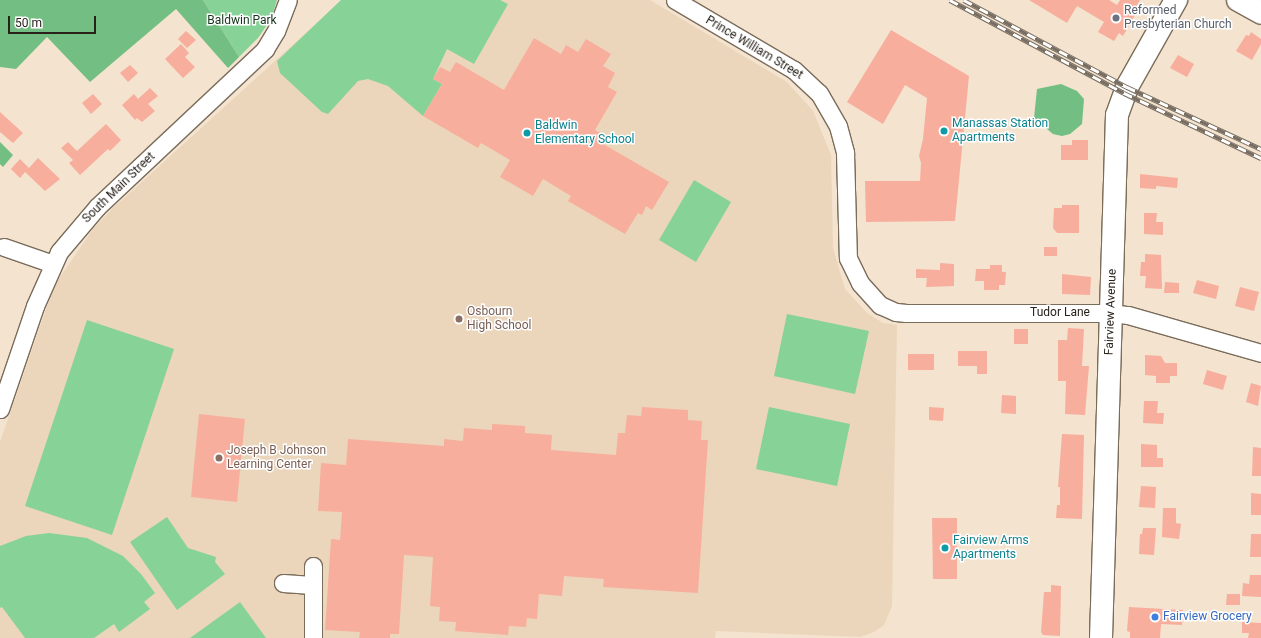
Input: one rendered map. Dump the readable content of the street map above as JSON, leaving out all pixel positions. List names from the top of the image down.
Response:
{
  "streets": {
    "main road": ["Fairview Avenue"],
    "street": ["Prince William Street", "South Main Street", "Tudor Lane"]
  },
  "crossings": [
    ["Prince William Street", "Tudor Lane"],
    ["Fairview Avenue", "Tudor Lane"]
  ],
  "parks": ["Baldwin Park"],
  "places": [
    "Reformed Presbyterian Church",
    "Manassas Station Apartments",
    "Baldwin Elementary School",
    "Osbourn High School",
    "Joseph B Johnson Learning Center",
    "Fairview Arms Apartments",
    "Fairview Grocery"
  ],
  "scale_bar": "50 m"
}
